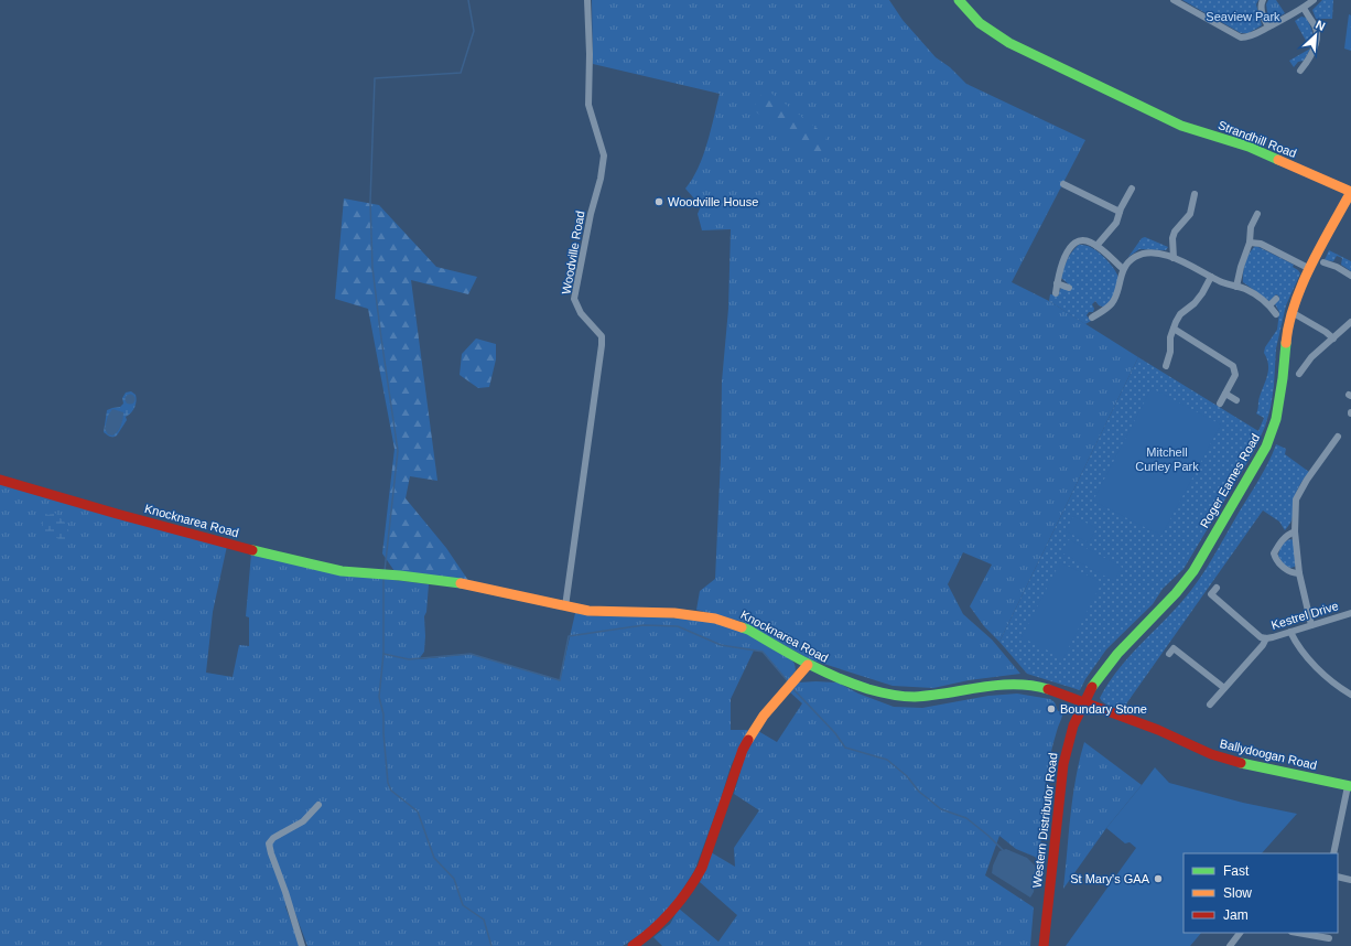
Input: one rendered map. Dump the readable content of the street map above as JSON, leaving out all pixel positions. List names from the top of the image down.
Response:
{
  "streets": {
    "street": [
      "Strandhill Road",
      "Woodville Road",
      "Roger Eames Road",
      "Knocknarea Road",
      "Kestrel Drive",
      "Ballydoogan Road",
      "Western Distributor Road"
    ]
  },
  "crossings": [
    ["Strandhill Road", "Roger Eames Road"],
    ["Woodville Road", "Knocknarea Road"],
    ["Roger Eames Road", "Knocknarea Road"],
    ["Roger Eames Road", "Ballydoogan Road"],
    ["Roger Eames Road", "Western Distributor Road"],
    ["Knocknarea Road", "Ballydoogan Road"],
    ["Knocknarea Road", "Western Distributor Road"],
    ["Ballydoogan Road", "Western Distributor Road"]
  ],
  "parks": ["Seaview Park", "Mitchell Curley Park"],
  "places": ["Woodville House", "Boundary Stone", "St Mary's GAA"],
  "legend": ["Fast", "Slow", "Jam"],
  "north": "top right"
}
